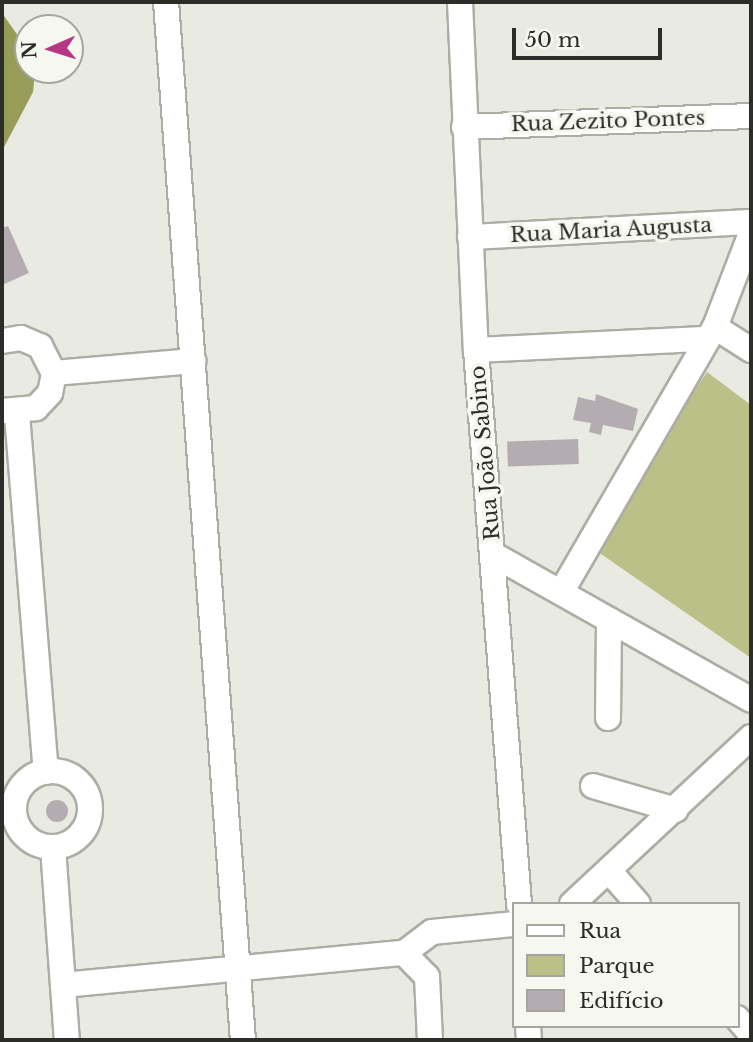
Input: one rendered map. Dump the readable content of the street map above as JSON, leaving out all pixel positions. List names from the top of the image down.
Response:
{
  "streets": {
    "street": ["Rua Zezito Pontes", "Rua Maria Augusta", "Rua João Sabino"]
  },
  "crossings": [
    ["Rua Zezito Pontes", "Rua João Sabino"],
    ["Rua Maria Augusta", "Rua João Sabino"]
  ],
  "legend": ["Rua", "Parque", "Edifício"],
  "scale_bar": "50 m",
  "north": "left"
}
